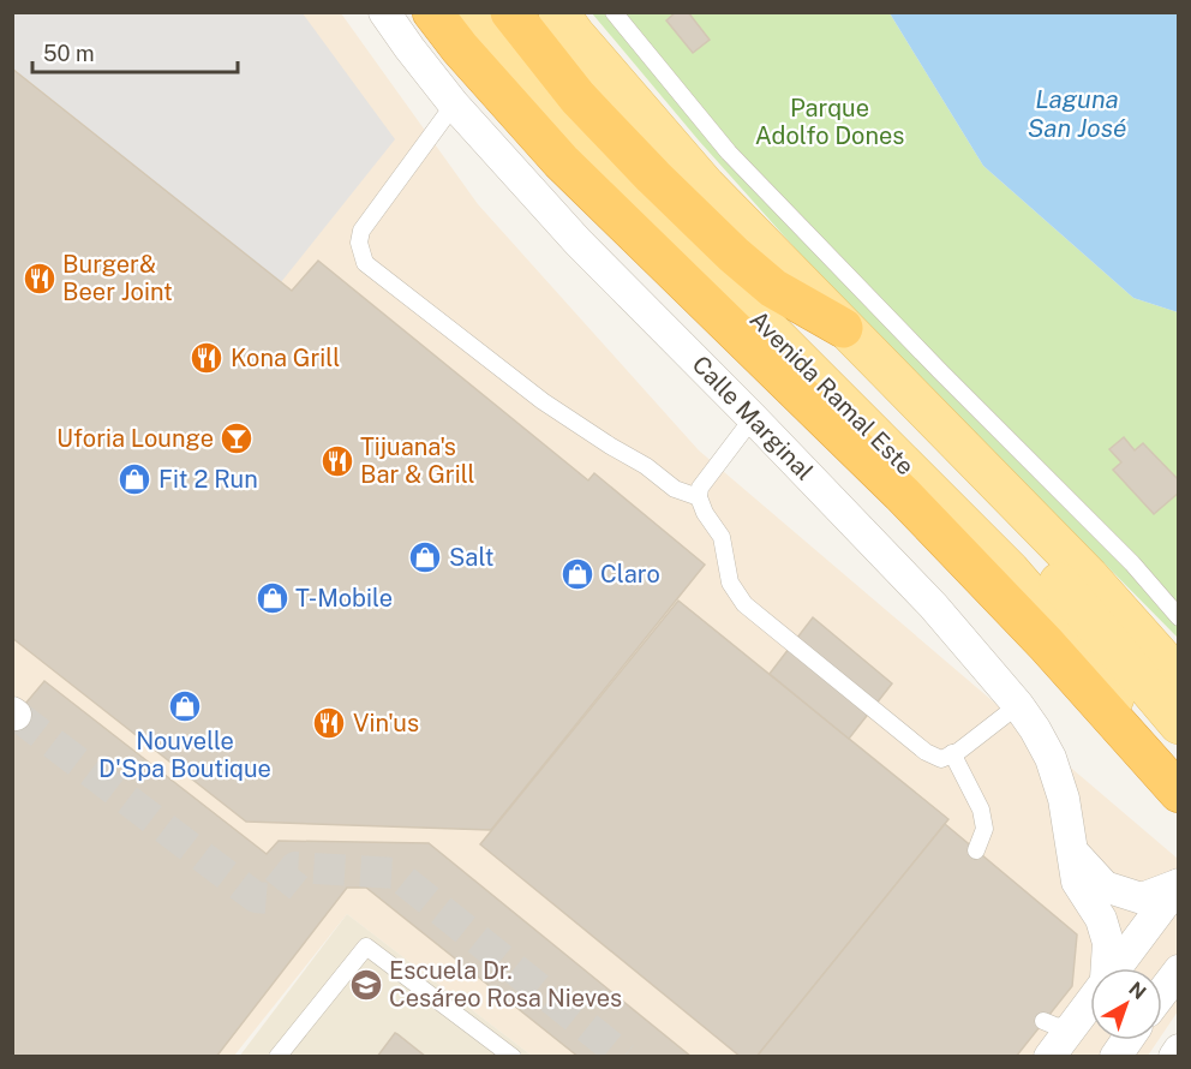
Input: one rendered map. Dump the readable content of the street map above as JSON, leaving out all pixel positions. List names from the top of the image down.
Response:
{
  "streets": {
    "main road": ["Avenida Ramal Este"],
    "street": ["Calle Marginal"]
  },
  "water": ["Laguna San José"],
  "parks": ["Parque Adolfo Dones"],
  "places": {
    "restaurant": [
      "Burger& Beer Joint",
      "Kona Grill",
      "Tijuana's Bar & Grill",
      "Vin'us"
    ],
    "bar": ["Uforia Lounge"],
    "shop": [
      "Fit 2 Run",
      "Salt",
      "Claro",
      "T-Mobile",
      "Nouvelle D'Spa Boutique"
    ],
    "school or university": ["Escuela Dr. Cesáreo Rosa Nieves"]
  },
  "scale_bar": "50 m",
  "north": "top right"
}
